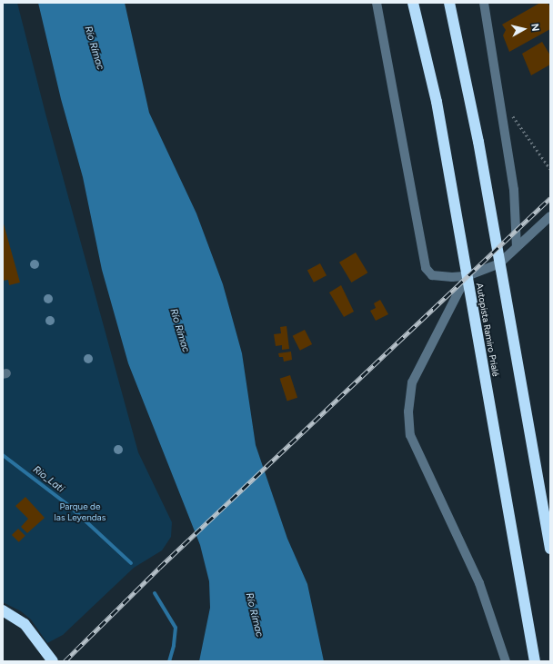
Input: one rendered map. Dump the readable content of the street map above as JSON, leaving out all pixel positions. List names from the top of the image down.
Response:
{
  "streets": {
    "highway": ["Autopista Ramiro Prialé"]
  },
  "water": ["Río Rímac", "Rio_Lati"],
  "parks": ["Parque de las Leyendas"],
  "north": "right"
}
